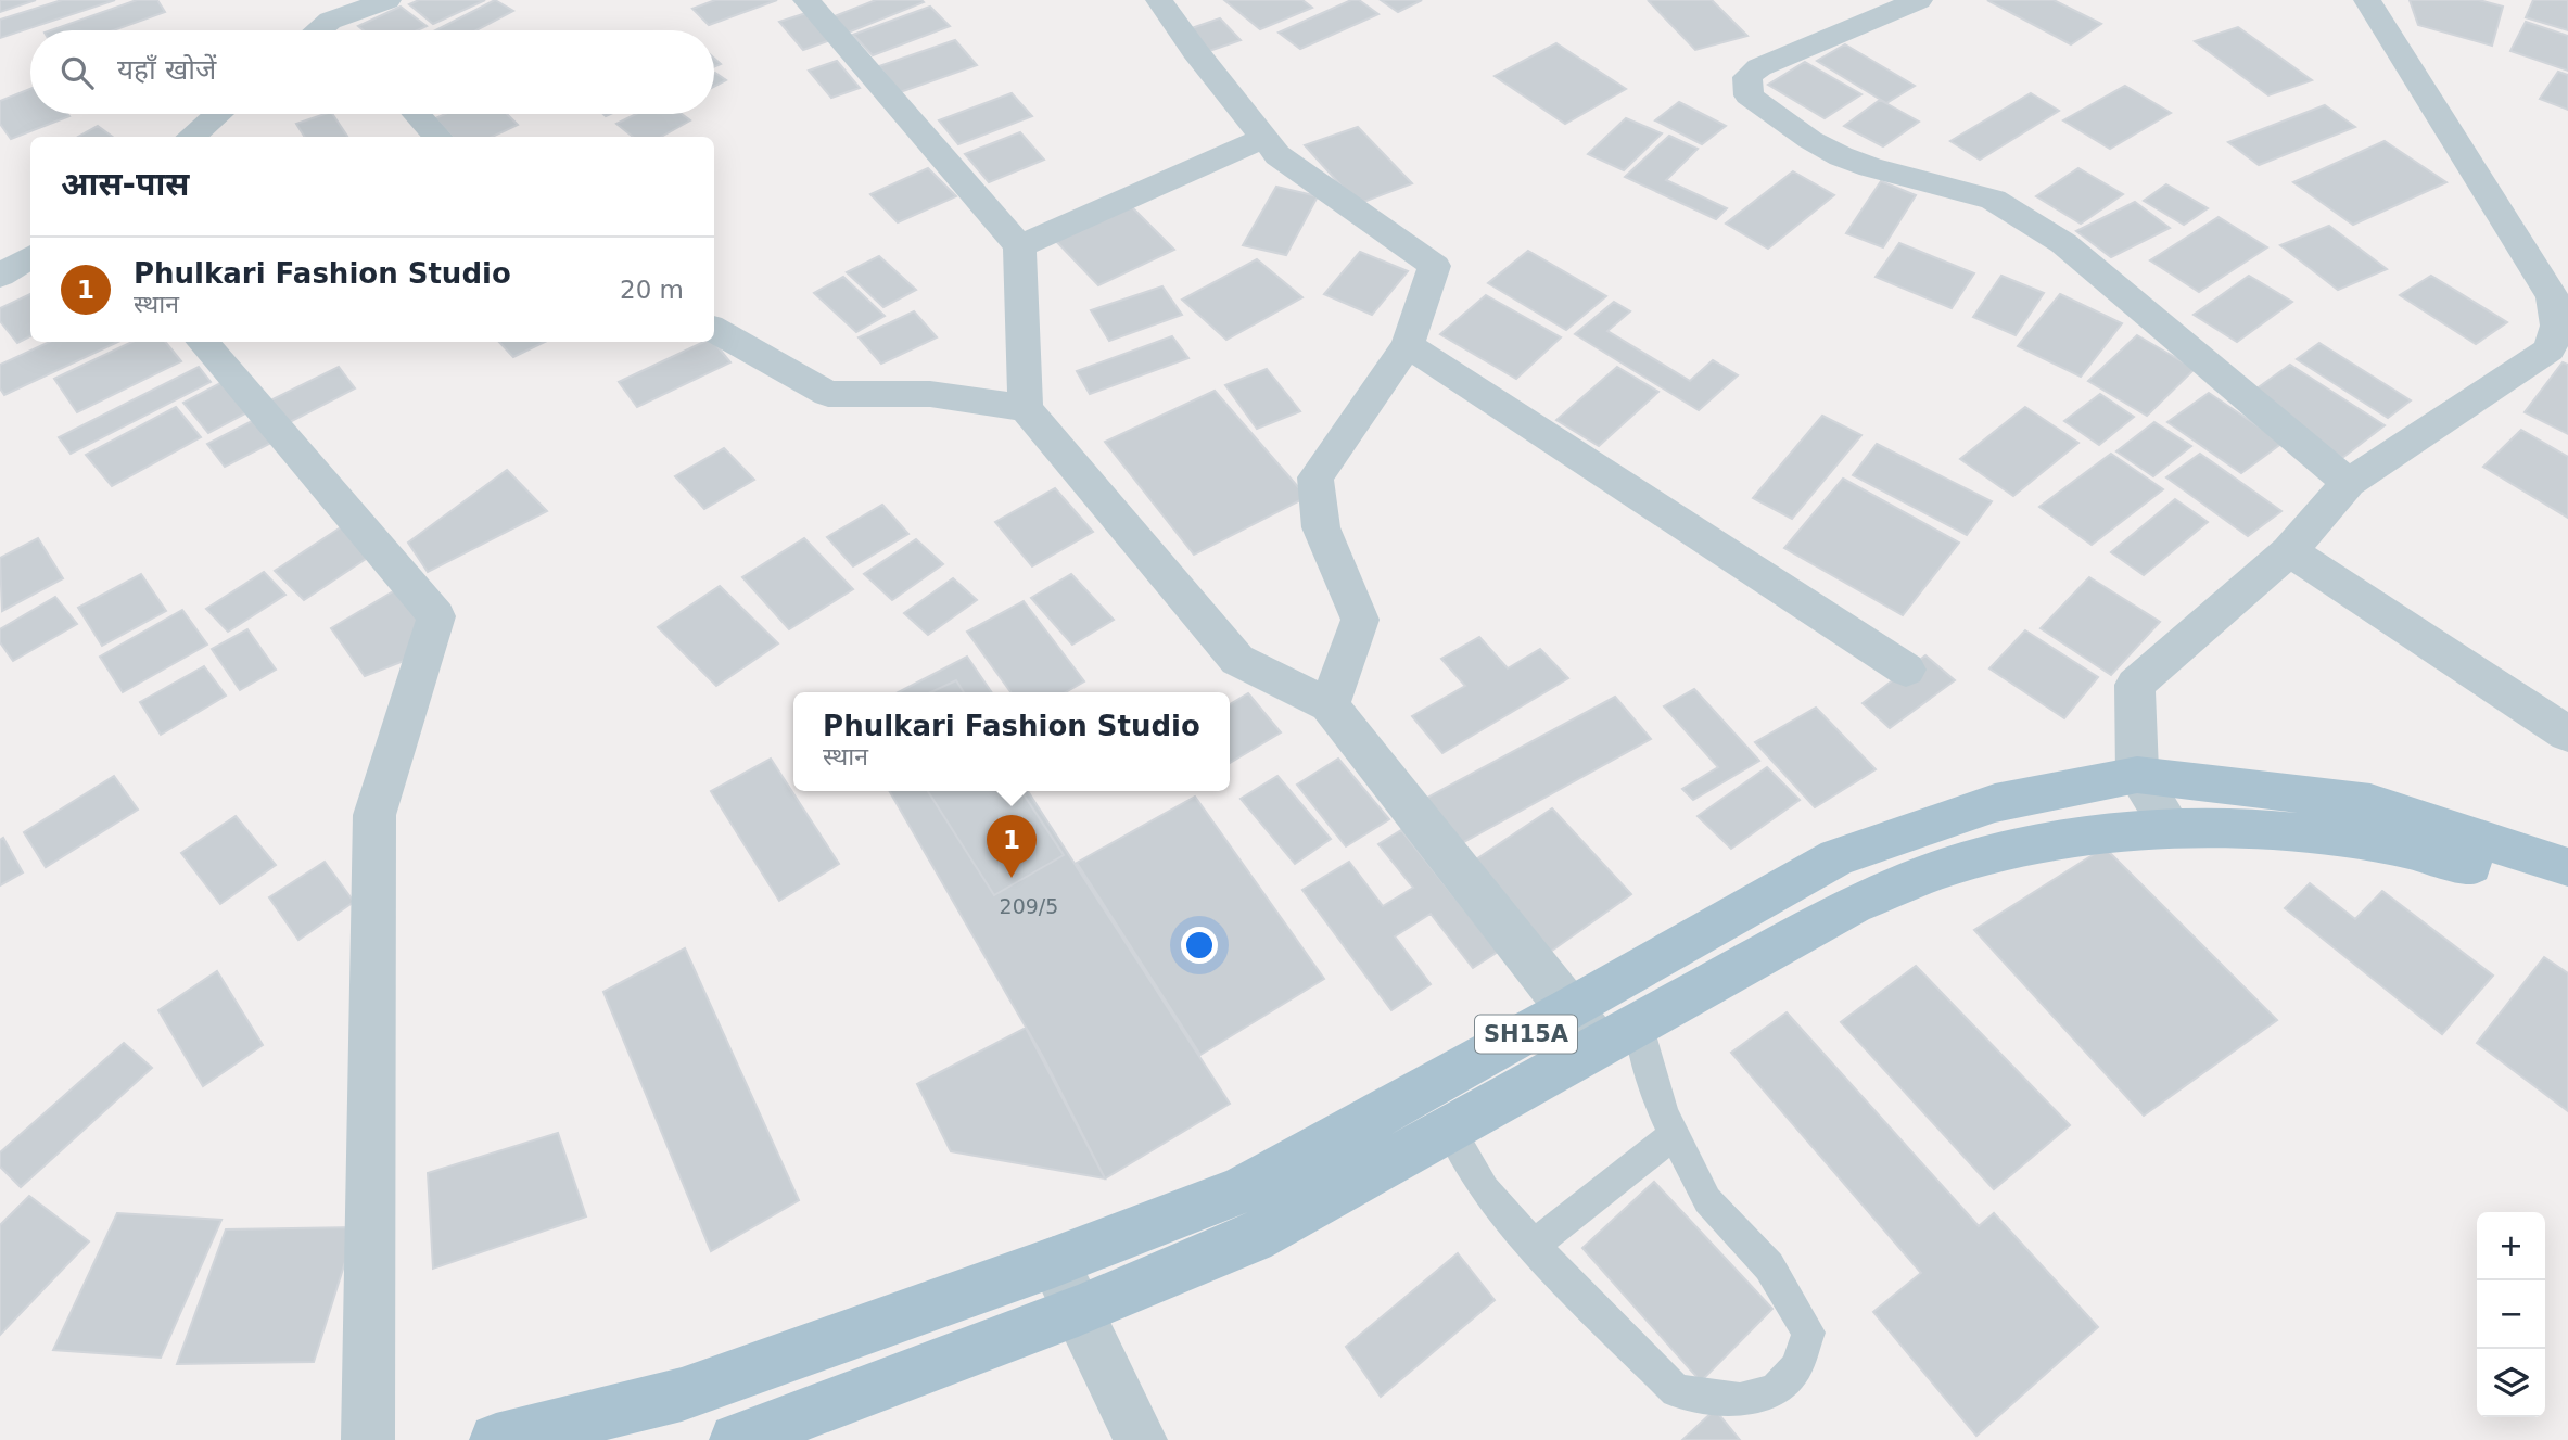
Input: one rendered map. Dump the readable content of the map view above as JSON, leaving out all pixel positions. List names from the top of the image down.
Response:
{
  "streets": {
    "main road": ["SH15A"]
  },
  "house_numbers": ["209/5"],
  "page": {
    "search": "यहाँ खोजें",
    "heading": "आस-पास",
    "list": [
      {
        "mark": "1",
        "name": "Phulkari Fashion Studio",
        "note": "स्थान",
        "value": "20 m"
      }
    ],
    "popup": ["Phulkari Fashion Studio", "स्थान"],
    "pins": "1",
    "map_buttons": ["+", "−"]
  }
}
